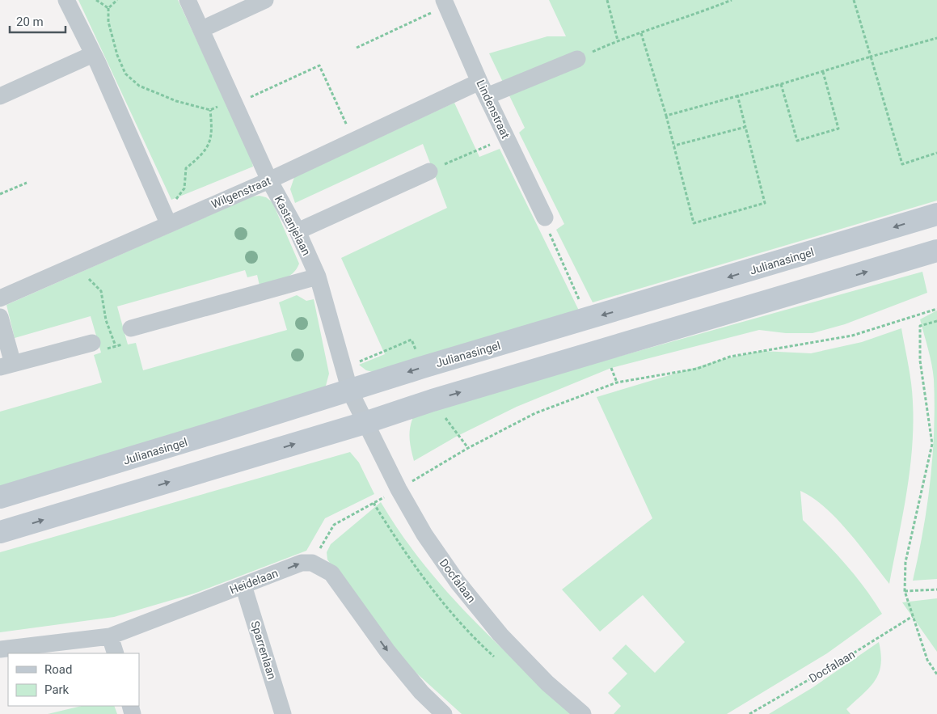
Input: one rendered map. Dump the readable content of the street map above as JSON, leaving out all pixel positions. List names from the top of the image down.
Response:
{
  "streets": {
    "main road": ["Julianasingel"],
    "street": [
      "Lindenstraat",
      "Wilgenstraat",
      "Kastanjelaan",
      "Docfalaan",
      "Heidelaan",
      "Sparrenlaan"
    ]
  },
  "crossings": [
    ["Lindenstraat", "Wilgenstraat"],
    ["Wilgenstraat", "Kastanjelaan"],
    ["Kastanjelaan", "Julianasingel"],
    ["Kastanjelaan", "Docfalaan"],
    ["Heidelaan", "Sparrenlaan"]
  ],
  "legend": ["Road", "Park"],
  "scale_bar": "20 m"
}
